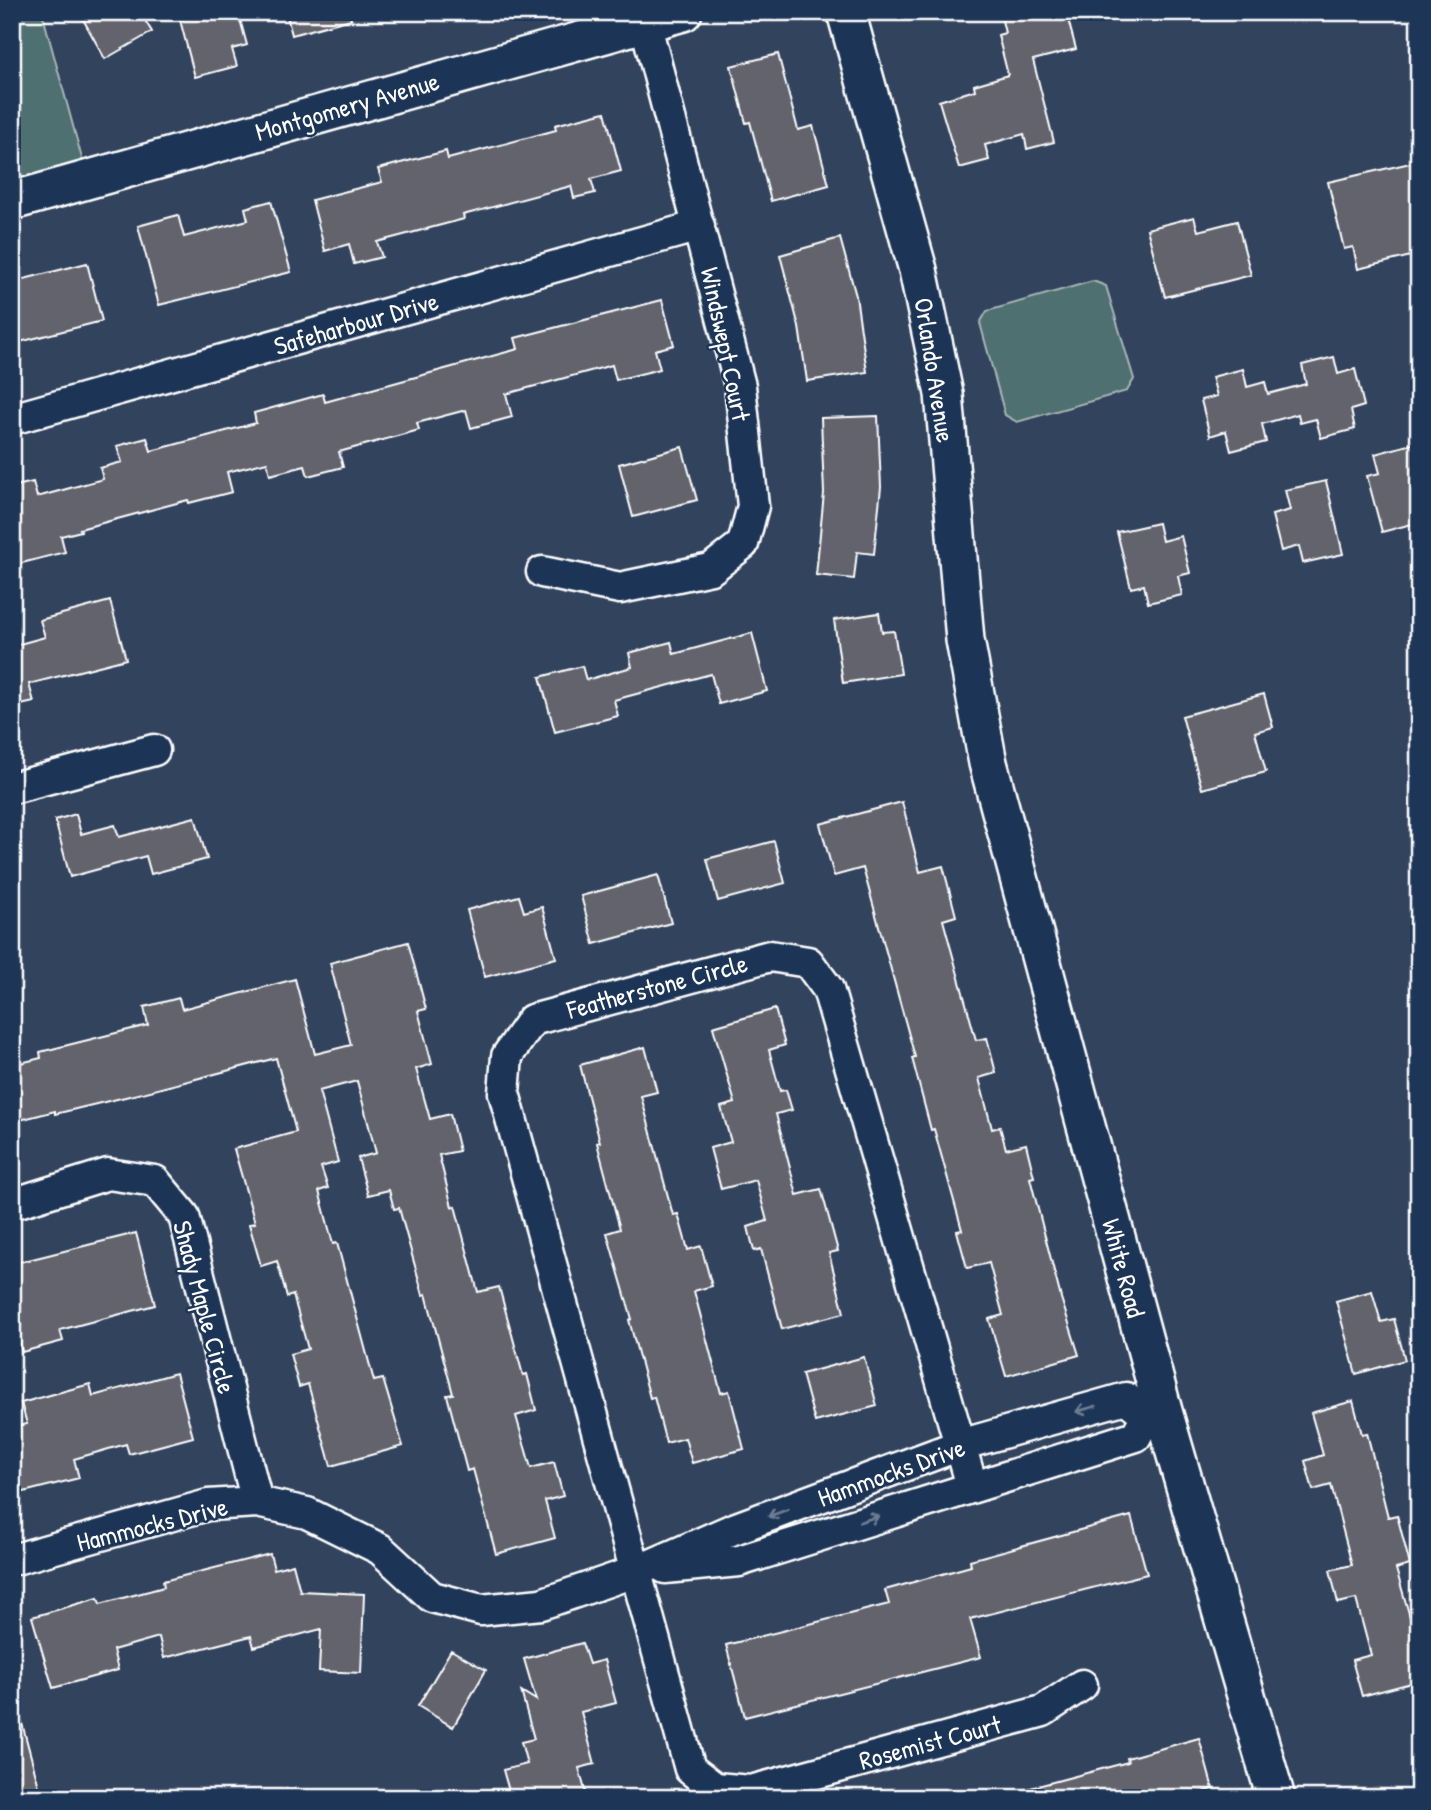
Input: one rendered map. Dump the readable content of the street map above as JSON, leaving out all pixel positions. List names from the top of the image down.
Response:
{
  "streets": {
    "street": [
      "Montgomery Avenue",
      "Safeharbour Drive",
      "Windswept Court",
      "Orlando Avenue",
      "Featherstone Circle",
      "White Road",
      "Shady Maple Circle",
      "Hammocks Drive",
      "Rosemist Court"
    ]
  },
  "crossings": [
    ["Montgomery Avenue", "Windswept Court"],
    ["Safeharbour Drive", "Windswept Court"],
    ["Orlando Avenue", "White Road"],
    ["Featherstone Circle", "Hammocks Drive"],
    ["Featherstone Circle", "Rosemist Court"],
    ["White Road", "Hammocks Drive"],
    ["Shady Maple Circle", "Hammocks Drive"],
    ["Hammocks Drive", "Rosemist Court"]
  ]
}
